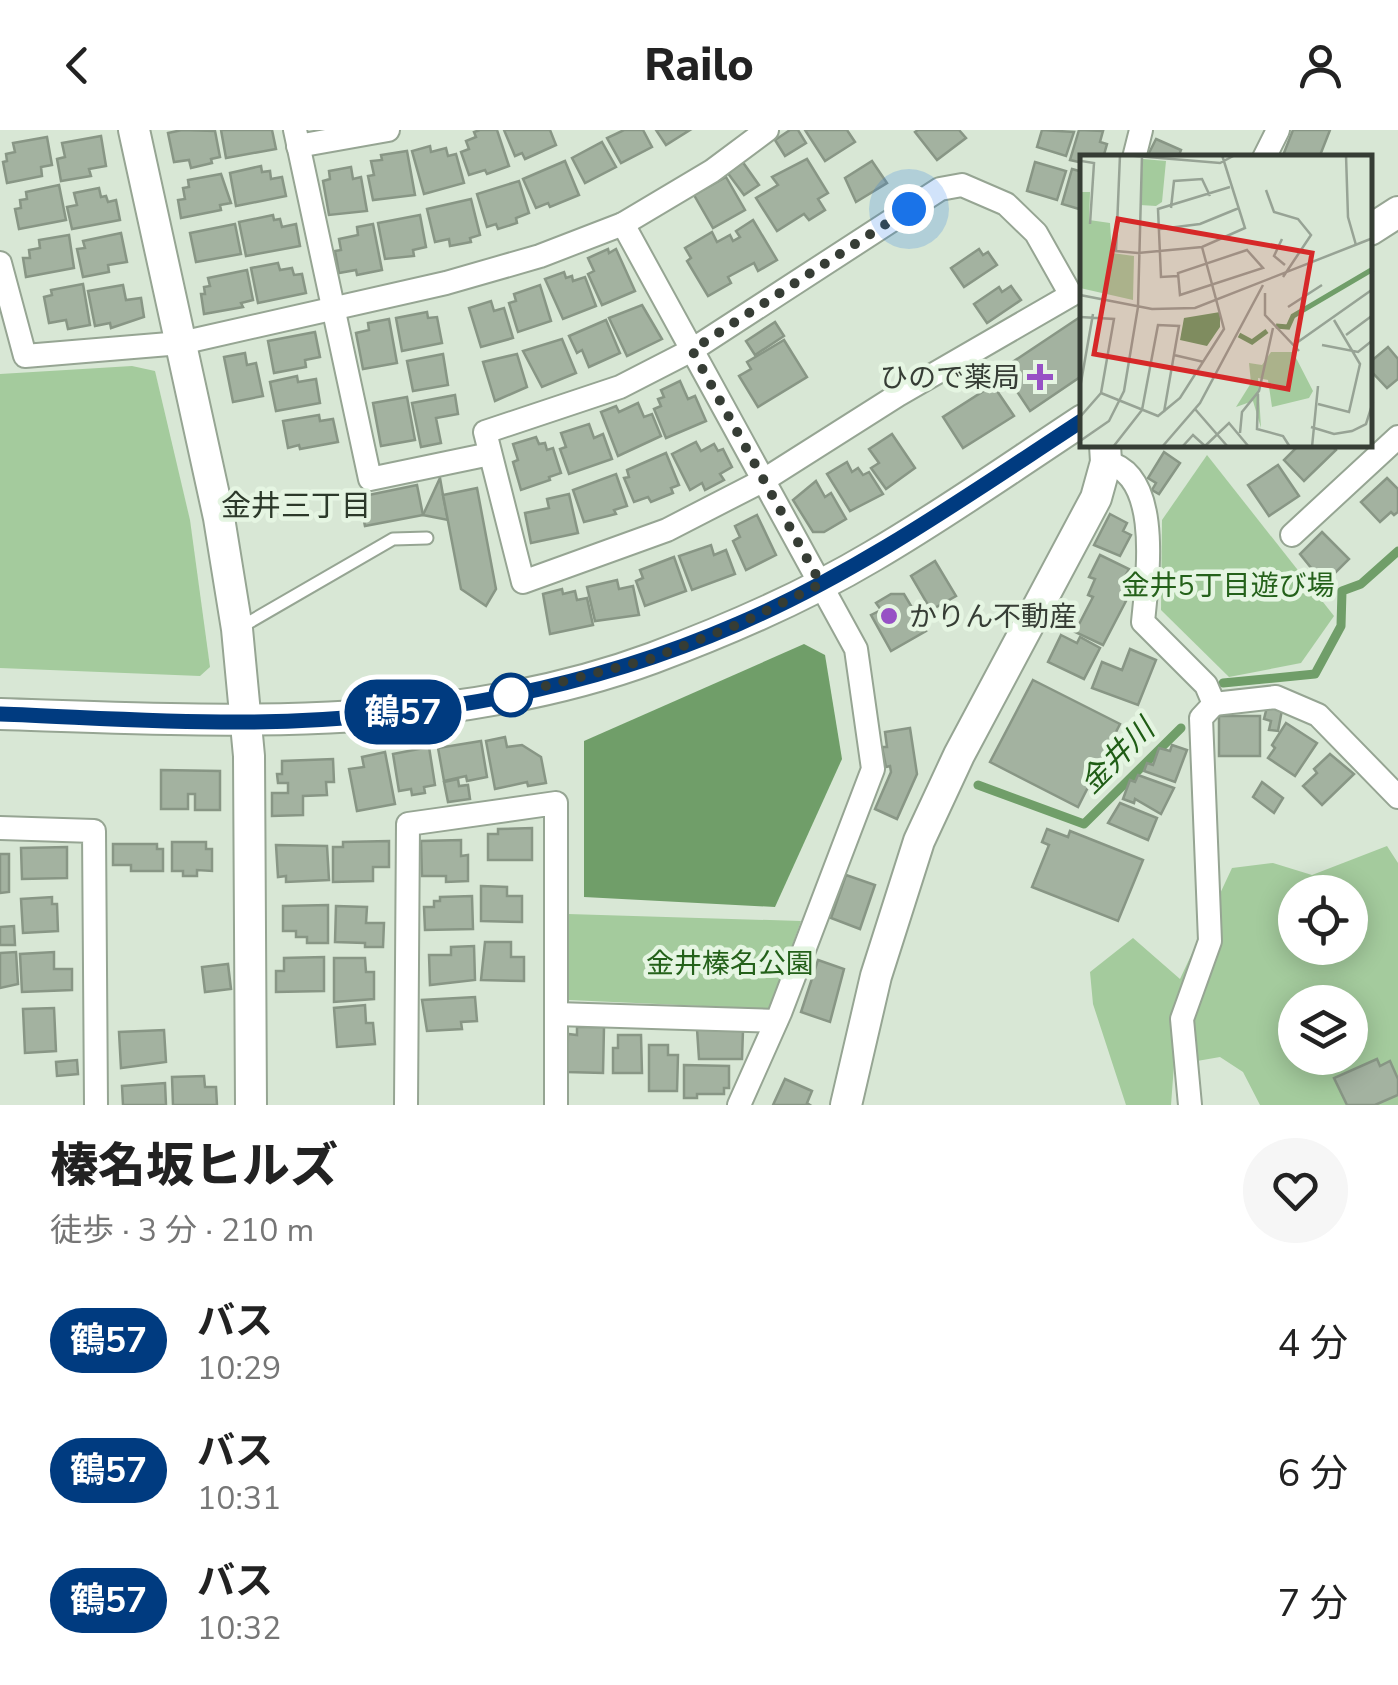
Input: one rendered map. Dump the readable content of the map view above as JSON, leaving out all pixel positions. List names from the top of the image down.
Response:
{
  "districts": ["金井三丁目"],
  "water": ["金井川"],
  "parks": ["金井5丁目遊び場", "金井榛名公園"],
  "places": {
    "health": ["ひので薬局"],
    "other": ["かりん不動産"]
  },
  "lines": ["bus line 鶴57"],
  "page": {
    "header": "Railo",
    "on_map": "鶴57",
    "heading": ["榛名坂ヒルズ", "徒歩 · 3 分 · 210 m"],
    "list": [
      {
        "mark": "鶴57",
        "name": "バス",
        "note": "10:29",
        "value": "4 分"
      },
      {
        "mark": "鶴57",
        "name": "バス",
        "note": "10:31",
        "value": "6 分"
      },
      {
        "mark": "鶴57",
        "name": "バス",
        "note": "10:32",
        "value": "7 分"
      }
    ]
  }
}
